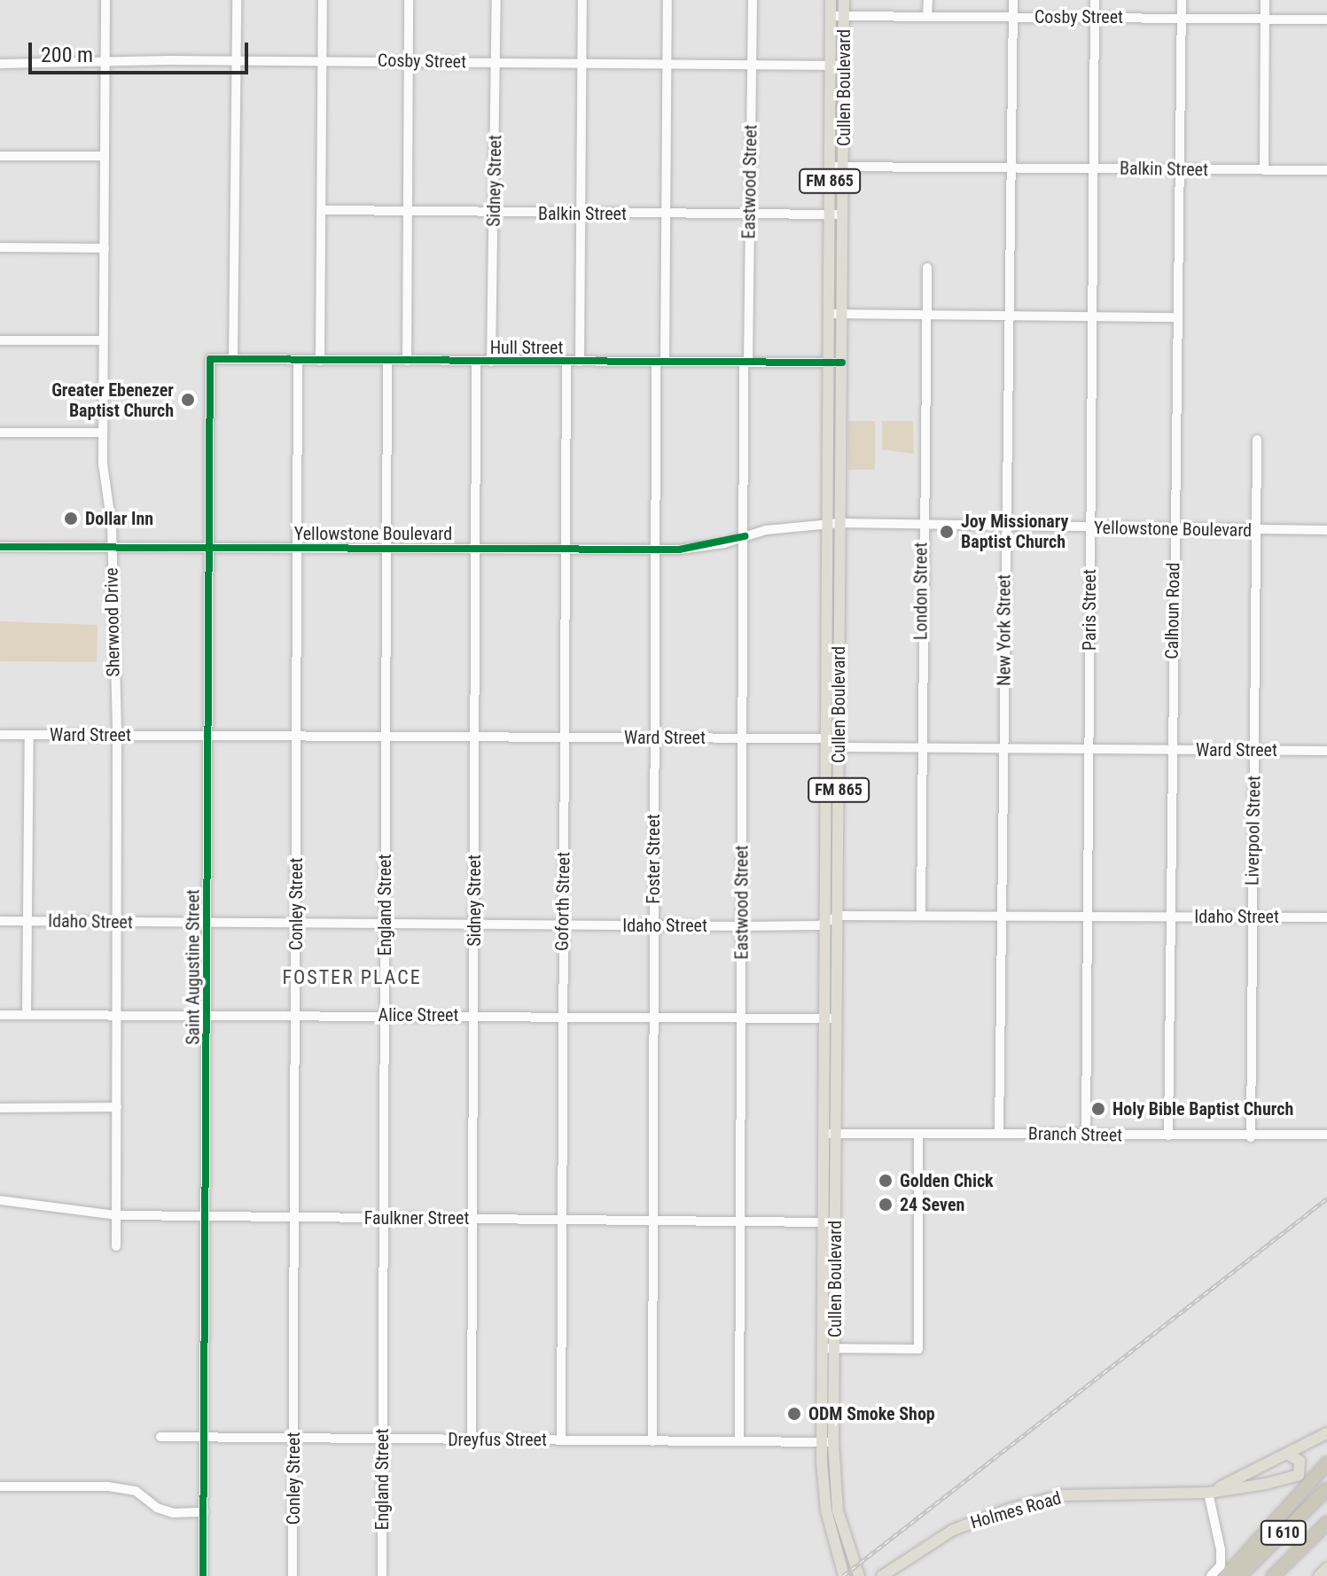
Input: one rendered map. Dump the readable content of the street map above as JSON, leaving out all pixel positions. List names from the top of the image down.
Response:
{
  "streets": {
    "highway": ["I 610"],
    "main road": ["Cullen Boulevard", "FM 865", "Holmes Road"],
    "street": [
      "Cosby Street",
      "Balkin Street",
      "Sidney Street",
      "Eastwood Street",
      "Hull Street",
      "Yellowstone Boulevard",
      "London Street",
      "Paris Street",
      "Calhoun Road",
      "Sherwood Drive",
      "New York Street",
      "Ward Street",
      "Liverpool Street",
      "Foster Street",
      "Goforth Street",
      "Conley Street",
      "England Street",
      "Idaho Street",
      "Saint Augustine Street",
      "Alice Street",
      "Branch Street",
      "Faulkner Street",
      "Dreyfus Street"
    ]
  },
  "crossings": [
    ["Cosby Street", "Cullen Boulevard"],
    ["Cosby Street", "Sidney Street"],
    ["Cosby Street", "Eastwood Street"],
    ["Cosby Street", "Paris Street"],
    ["Cosby Street", "Calhoun Road"],
    ["Cosby Street", "Sherwood Drive"],
    ["Cosby Street", "New York Street"],
    ["Cosby Street", "Foster Street"],
    ["Cullen Boulevard", "Balkin Street"],
    ["Cullen Boulevard", "Hull Street"],
    ["Cullen Boulevard", "Yellowstone Boulevard"],
    ["Cullen Boulevard", "Ward Street"],
    ["Cullen Boulevard", "Idaho Street"],
    ["Cullen Boulevard", "Alice Street"],
    ["Cullen Boulevard", "Branch Street"],
    ["Cullen Boulevard", "Faulkner Street"],
    ["Cullen Boulevard", "Dreyfus Street"],
    ["Balkin Street", "Sidney Street"],
    ["Balkin Street", "Eastwood Street"],
    ["Balkin Street", "Paris Street"],
    ["Balkin Street", "Calhoun Road"],
    ["Balkin Street", "New York Street"],
    ["Balkin Street", "Foster Street"],
    ["Sidney Street", "Hull Street"],
    ["Sidney Street", "Yellowstone Boulevard"],
    ["Sidney Street", "Ward Street"],
    ["Sidney Street", "Idaho Street"],
    ["Sidney Street", "Alice Street"],
    ["Sidney Street", "Faulkner Street"],
    ["Sidney Street", "Dreyfus Street"],
    ["Eastwood Street", "Hull Street"],
    ["Eastwood Street", "Yellowstone Boulevard"],
    ["Eastwood Street", "Ward Street"],
    ["Eastwood Street", "Idaho Street"],
    ["Eastwood Street", "Alice Street"],
    ["Eastwood Street", "Faulkner Street"],
    ["Eastwood Street", "Dreyfus Street"],
    ["Hull Street", "Foster Street"],
    ["Hull Street", "Goforth Street"],
    ["Hull Street", "Conley Street"],
    ["Hull Street", "England Street"],
    ["Hull Street", "Saint Augustine Street"],
    ["Yellowstone Boulevard", "London Street"],
    ["Yellowstone Boulevard", "Paris Street"],
    ["Yellowstone Boulevard", "Calhoun Road"],
    ["Yellowstone Boulevard", "Sherwood Drive"],
    ["Yellowstone Boulevard", "New York Street"],
    ["Yellowstone Boulevard", "Liverpool Street"],
    ["Yellowstone Boulevard", "Foster Street"],
    ["Yellowstone Boulevard", "Goforth Street"],
    ["Yellowstone Boulevard", "Conley Street"],
    ["Yellowstone Boulevard", "England Street"],
    ["Yellowstone Boulevard", "Saint Augustine Street"],
    ["London Street", "Ward Street"],
    ["London Street", "Idaho Street"],
    ["Paris Street", "Ward Street"],
    ["Paris Street", "Idaho Street"],
    ["Paris Street", "Branch Street"],
    ["Calhoun Road", "Ward Street"],
    ["Calhoun Road", "Idaho Street"],
    ["Calhoun Road", "Branch Street"],
    ["Sherwood Drive", "Ward Street"],
    ["Sherwood Drive", "Idaho Street"],
    ["Sherwood Drive", "Alice Street"],
    ["Sherwood Drive", "Faulkner Street"],
    ["New York Street", "Ward Street"],
    ["New York Street", "Idaho Street"],
    ["New York Street", "Branch Street"],
    ["Ward Street", "Liverpool Street"],
    ["Ward Street", "Foster Street"],
    ["Ward Street", "Goforth Street"],
    ["Ward Street", "Conley Street"],
    ["Ward Street", "England Street"],
    ["Ward Street", "Saint Augustine Street"],
    ["Liverpool Street", "Idaho Street"],
    ["Liverpool Street", "Branch Street"],
    ["Foster Street", "Idaho Street"],
    ["Foster Street", "Alice Street"],
    ["Foster Street", "Faulkner Street"],
    ["Foster Street", "Dreyfus Street"],
    ["Goforth Street", "Idaho Street"],
    ["Goforth Street", "Alice Street"],
    ["Goforth Street", "Faulkner Street"],
    ["Goforth Street", "Dreyfus Street"],
    ["Conley Street", "Idaho Street"],
    ["Conley Street", "Alice Street"],
    ["Conley Street", "Faulkner Street"],
    ["Conley Street", "Dreyfus Street"],
    ["England Street", "Idaho Street"],
    ["England Street", "Alice Street"],
    ["England Street", "Faulkner Street"],
    ["England Street", "Dreyfus Street"],
    ["Idaho Street", "Saint Augustine Street"],
    ["Saint Augustine Street", "Alice Street"],
    ["Saint Augustine Street", "Faulkner Street"],
    ["Saint Augustine Street", "Dreyfus Street"]
  ],
  "districts": ["FOSTER PLACE"],
  "places": [
    "Greater Ebenezer Baptist Church",
    "Dollar Inn",
    "Joy Missionary Baptist Church",
    "Holy Bible Baptist Church",
    "Golden Chick",
    "24 Seven",
    "ODM Smoke Shop"
  ],
  "scale_bar": "200 m"
}
